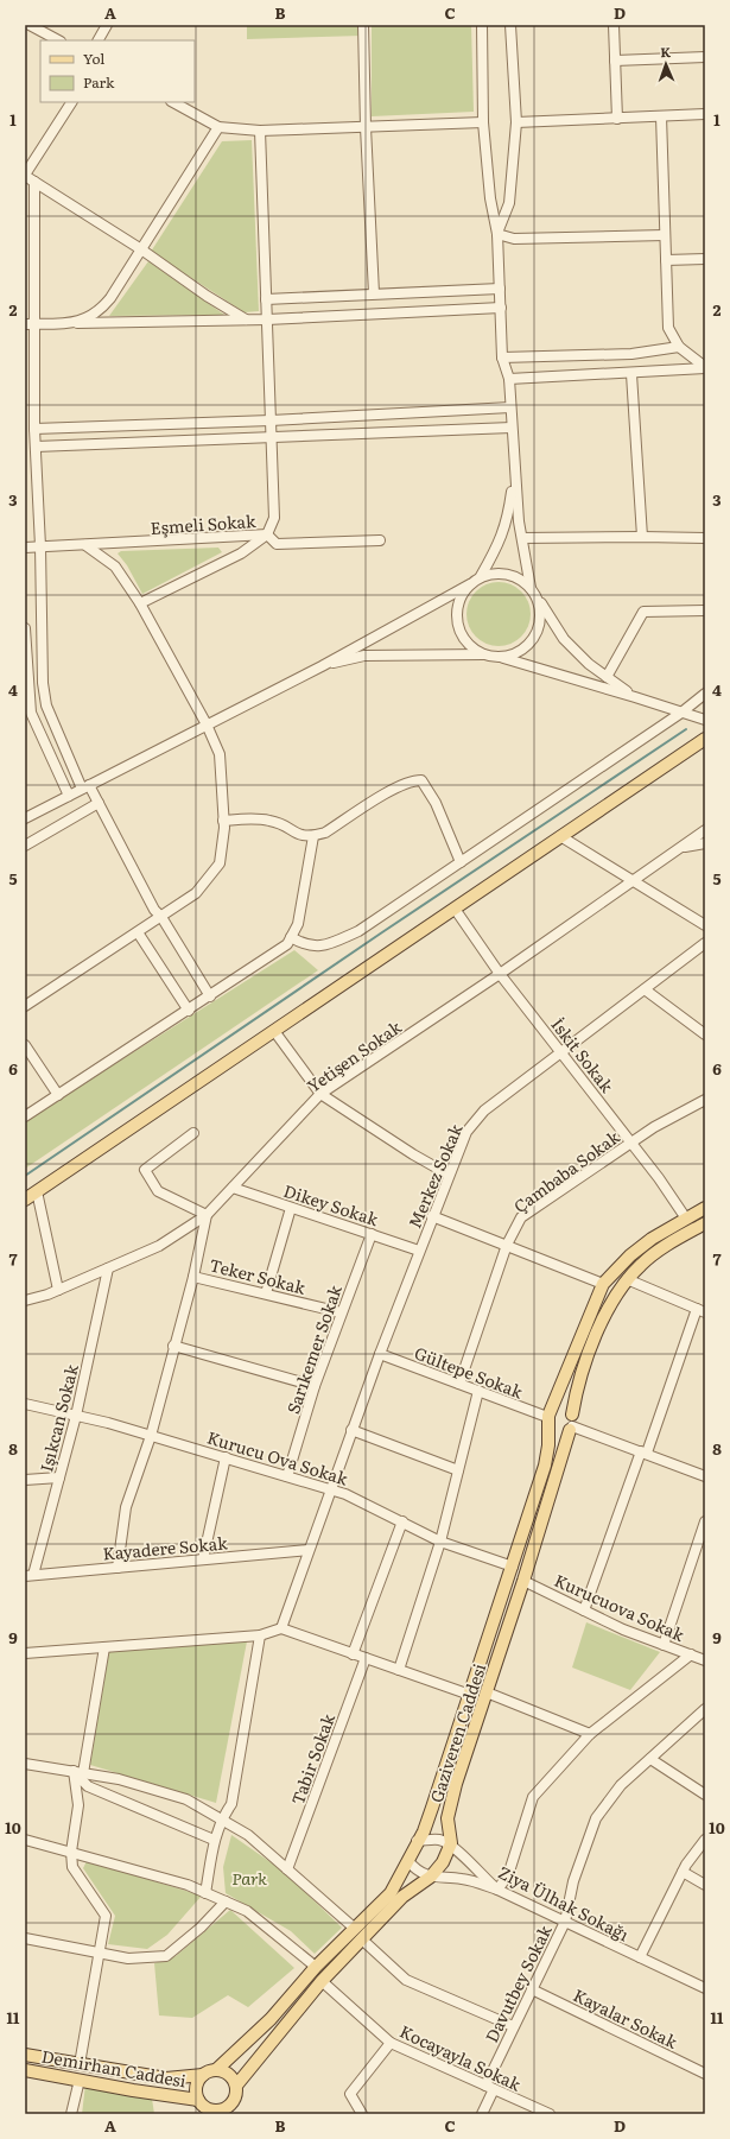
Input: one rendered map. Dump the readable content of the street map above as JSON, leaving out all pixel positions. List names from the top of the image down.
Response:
{
  "streets": {
    "main road": ["Gaziveren Caddesi", "Demirhan Caddesi"],
    "street": [
      "Eşmeli Sokak",
      "İskit Sokak",
      "Yetişen Sokak",
      "Çambaba Sokak",
      "Merkez Sokak",
      "Dikey Sokak",
      "Teker Sokak",
      "Sarıkemer Sokak",
      "Gültepe Sokak",
      "Işıkcan Sokak",
      "Kurucu Ova Sokak",
      "Kayadere Sokak",
      "Kurucuova Sokak",
      "Tabir Sokak",
      "Ziya Ülhak Sokağı",
      "Davutbey Sokak",
      "Kayalar Sokak",
      "Kocayayla Sokak"
    ]
  },
  "crossings": [
    ["İskit Sokak", "Yetişen Sokak"],
    ["İskit Sokak", "Çambaba Sokak"],
    ["İskit Sokak", "Merkez Sokak"],
    ["İskit Sokak", "Gaziveren Caddesi"],
    ["Yetişen Sokak", "Dikey Sokak"],
    ["Yetişen Sokak", "Işıkcan Sokak"],
    ["Çambaba Sokak", "Gültepe Sokak"],
    ["Merkez Sokak", "Dikey Sokak"],
    ["Merkez Sokak", "Gültepe Sokak"],
    ["Merkez Sokak", "Kurucu Ova Sokak"],
    ["Merkez Sokak", "Kayadere Sokak"],
    ["Dikey Sokak", "Sarıkemer Sokak"],
    ["Teker Sokak", "Sarıkemer Sokak"],
    ["Sarıkemer Sokak", "Kurucu Ova Sokak"],
    ["Gültepe Sokak", "Gaziveren Caddesi"],
    ["Işıkcan Sokak", "Kurucu Ova Sokak"],
    ["Işıkcan Sokak", "Kayadere Sokak"],
    ["Kurucu Ova Sokak", "Gaziveren Caddesi"],
    ["Kurucuova Sokak", "Gaziveren Caddesi"],
    ["Gaziveren Caddesi", "Ziya Ülhak Sokağı"],
    ["Gaziveren Caddesi", "Demirhan Caddesi"],
    ["Ziya Ülhak Sokağı", "Davutbey Sokak"],
    ["Davutbey Sokak", "Kayalar Sokak"],
    ["Davutbey Sokak", "Kocayayla Sokak"]
  ],
  "parks": ["Park"],
  "legend": ["Yol", "Park"],
  "north": "top",
  "grid": {
    "columns": [
      "A",
      "B",
      "C",
      "D"
    ],
    "rows": [
      "1",
      "2",
      "3",
      "4",
      "5",
      "6",
      "7",
      "8",
      "9",
      "10",
      "11"
    ]
  }
}
